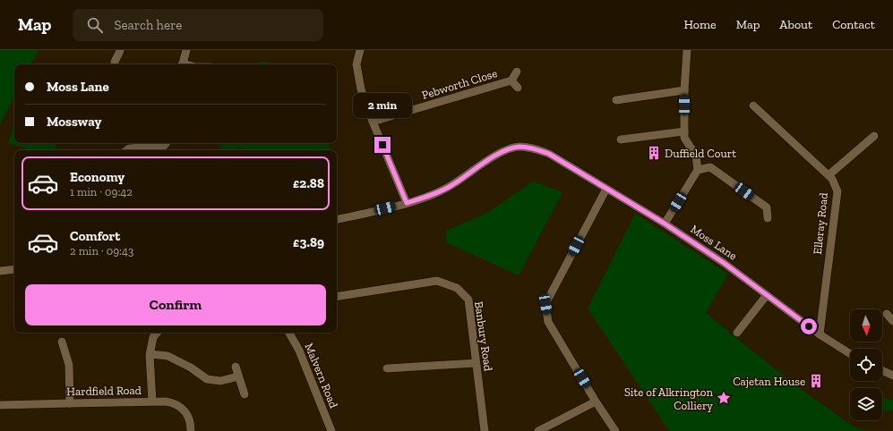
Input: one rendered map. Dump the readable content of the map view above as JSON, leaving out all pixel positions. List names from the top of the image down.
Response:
{
  "streets": {
    "street": [
      "Pebworth Close",
      "Elleray Road",
      "Moss Lane",
      "Banbury Road",
      "Malvern Road",
      "Hardfield Road"
    ]
  },
  "crossings": [
    ["Elleray Road", "Moss Lane"]
  ],
  "places": {
    "building": ["Duffield Court", "Cajetan House"],
    "place": ["Site of Alkrington Colliery"]
  },
  "north": "bottom",
  "page": {
    "header": "Map",
    "search": "Search here",
    "nav": [
      "Home",
      "Map",
      "About",
      "Contact"
    ],
    "banner": ["Moss Lane", "Mossway"],
    "bubble": "2 min",
    "list": [
      {
        "name": "Economy",
        "note": "1 min · 09:42",
        "value": "£2.88"
      },
      {
        "name": "Comfort",
        "note": "2 min · 09:43",
        "value": "£3.89"
      }
    ],
    "buttons": "Confirm"
  }
}
